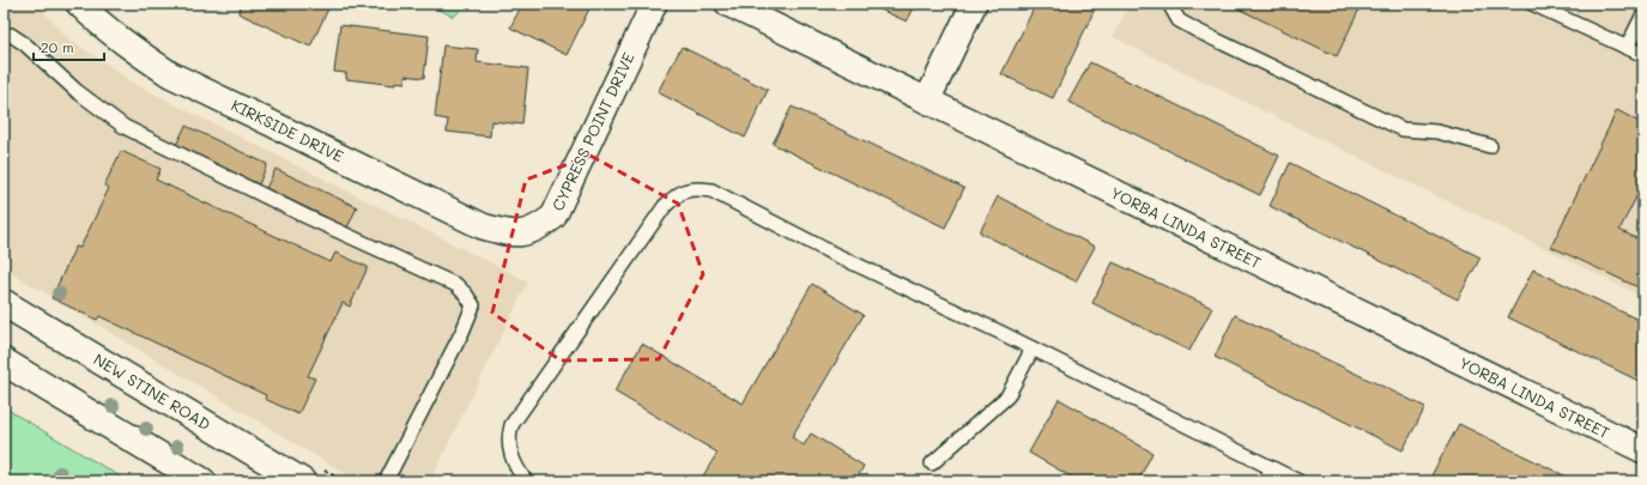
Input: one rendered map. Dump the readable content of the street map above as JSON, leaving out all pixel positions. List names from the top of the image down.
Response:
{
  "streets": {
    "main road": ["NEW STINE ROAD"],
    "street": ["KIRKSIDE DRIVE", "CYPRESS POINT DRIVE", "YORBA LINDA STREET"]
  },
  "crossings": [
    ["KIRKSIDE DRIVE", "CYPRESS POINT DRIVE"]
  ],
  "scale_bar": "20 m"
}
